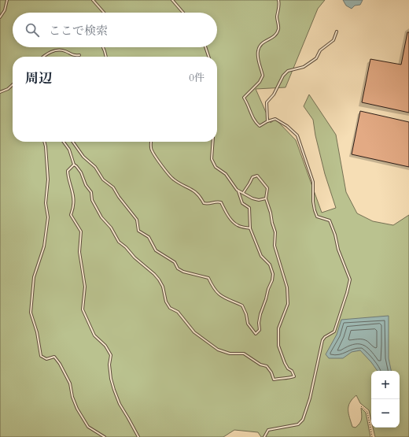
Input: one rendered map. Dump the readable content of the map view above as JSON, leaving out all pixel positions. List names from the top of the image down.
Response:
{
  "page": {
    "search": "ここで検索",
    "heading": ["周辺", "0件"],
    "map_buttons": ["+", "−"]
  }
}
